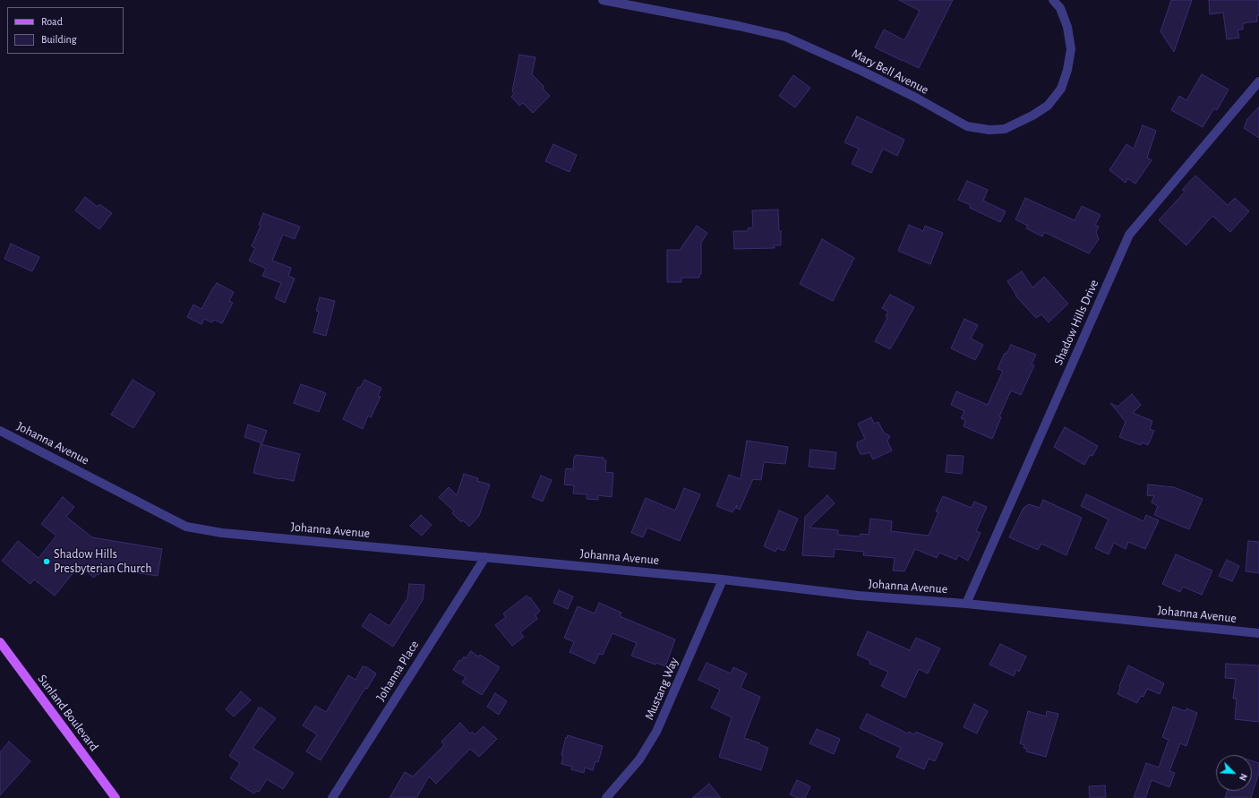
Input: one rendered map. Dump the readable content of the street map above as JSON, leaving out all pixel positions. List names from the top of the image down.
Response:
{
  "streets": {
    "main road": ["Sunland Boulevard"],
    "street": [
      "Mary Bell Avenue",
      "Shadow Hills Drive",
      "Johanna Avenue",
      "Johanna Place",
      "Mustang Way"
    ]
  },
  "crossings": [
    ["Shadow Hills Drive", "Johanna Avenue"],
    ["Johanna Avenue", "Johanna Place"],
    ["Johanna Avenue", "Mustang Way"]
  ],
  "places": ["Shadow Hills Presbyterian Church"],
  "legend": ["Road", "Building"],
  "north": "bottom right"
}
